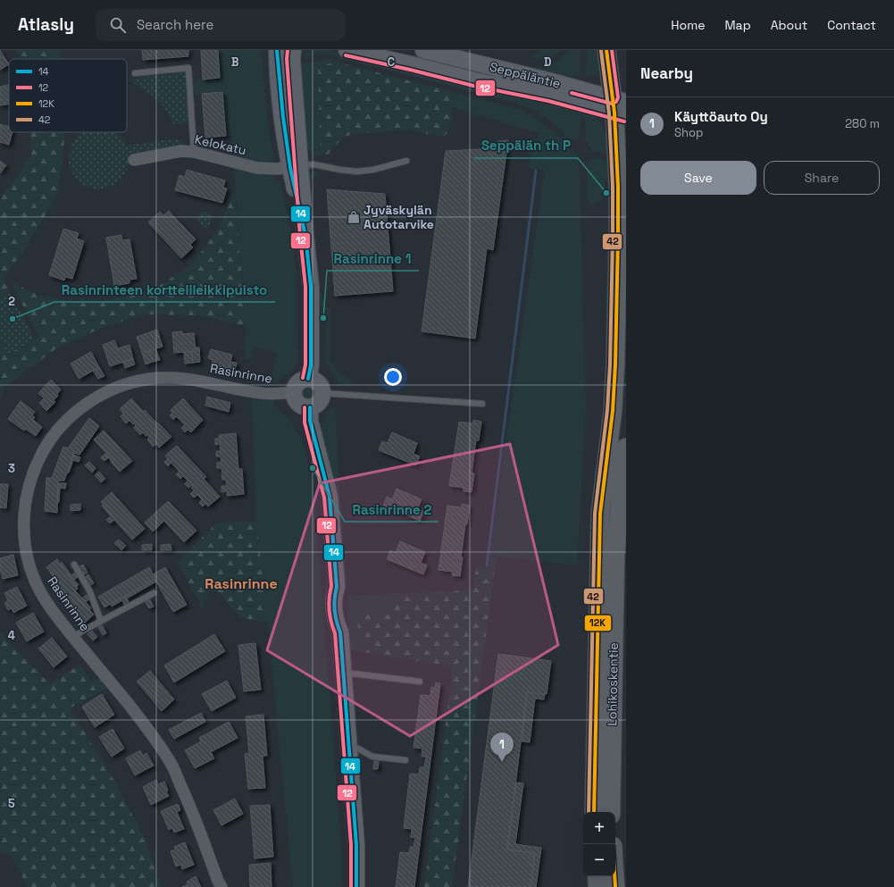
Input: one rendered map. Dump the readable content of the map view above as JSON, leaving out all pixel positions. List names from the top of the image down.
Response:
{
  "streets": {
    "main road": ["Lohikoskentie"],
    "street": ["Seppäläntie", "Kelokatu", "Rasinrinne"]
  },
  "crossings": [
    ["Seppäläntie", "Lohikoskentie"]
  ],
  "districts": ["Rasinrinne"],
  "places": {
    "other": [
      "Seppälän th P",
      "Rasinrinne 1",
      "Rasinrinteen korttelileikkipuisto",
      "Rasinrinne 2"
    ],
    "shop": ["Jyväskylän Autotarvike"]
  },
  "lines": [
    "transit line 14",
    "transit line 12",
    "transit line 12K",
    "transit line 42"
  ],
  "legend": [
    "14",
    "12",
    "12K",
    "42"
  ],
  "page": {
    "header": "Atlasly",
    "search": "Search here",
    "nav": [
      "Home",
      "Map",
      "About",
      "Contact"
    ],
    "heading": "Nearby",
    "list": [
      {
        "mark": "1",
        "name": "Käyttöauto Oy",
        "note": "Shop",
        "value": "280 m"
      }
    ],
    "buttons": ["Save", "Share"],
    "pins": "1",
    "map_buttons": ["+", "−"]
  },
  "grid": {
    "columns": ["B", "C", "D"],
    "rows": [
      "2",
      "3",
      "4",
      "5"
    ]
  }
}
